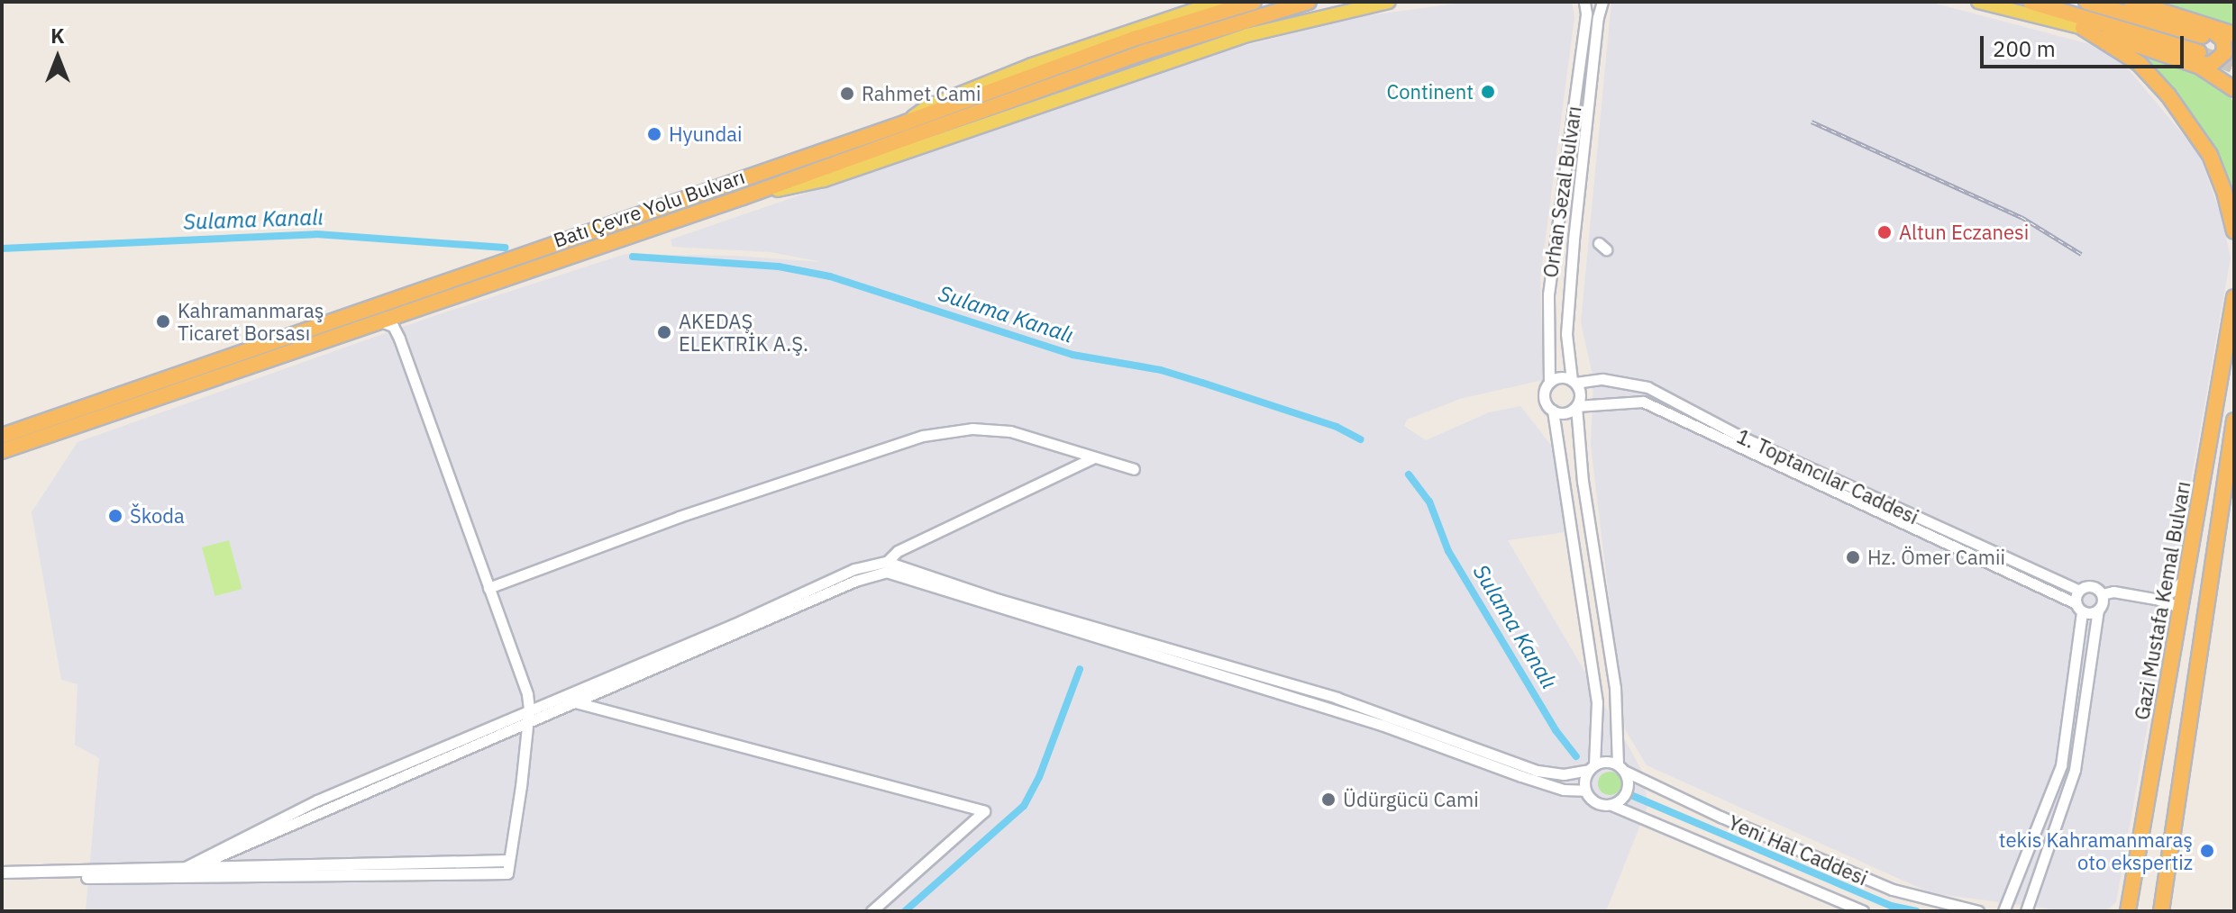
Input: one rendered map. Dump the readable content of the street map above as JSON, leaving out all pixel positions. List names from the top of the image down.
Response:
{
  "streets": {
    "highway": ["Batı Çevre Yolu Bulvarı", "Gazi Mustafa Kemal Bulvarı"],
    "street": ["Orhan Sezal Bulvarı", "1. Toptancılar Caddesi", "Yeni Hal Caddesi"]
  },
  "crossings": [
    ["Orhan Sezal Bulvarı", "1. Toptancılar Caddesi"],
    ["Orhan Sezal Bulvarı", "Yeni Hal Caddesi"]
  ],
  "water": ["Sulama Kanalı"],
  "places": [
    "Continent",
    "Rahmet Cami",
    "Hyundai",
    "Altun Eczanesi",
    "Kahramanmaraş Ticaret Borsası",
    "AKEDAŞ ELEKTRİK A.Ş.",
    "Škoda",
    "Hz. Ömer Camii",
    "Üdürgücü Cami",
    "tekis Kahramanmaraş oto ekspertiz"
  ],
  "scale_bar": "200 m",
  "north": "top"
}
